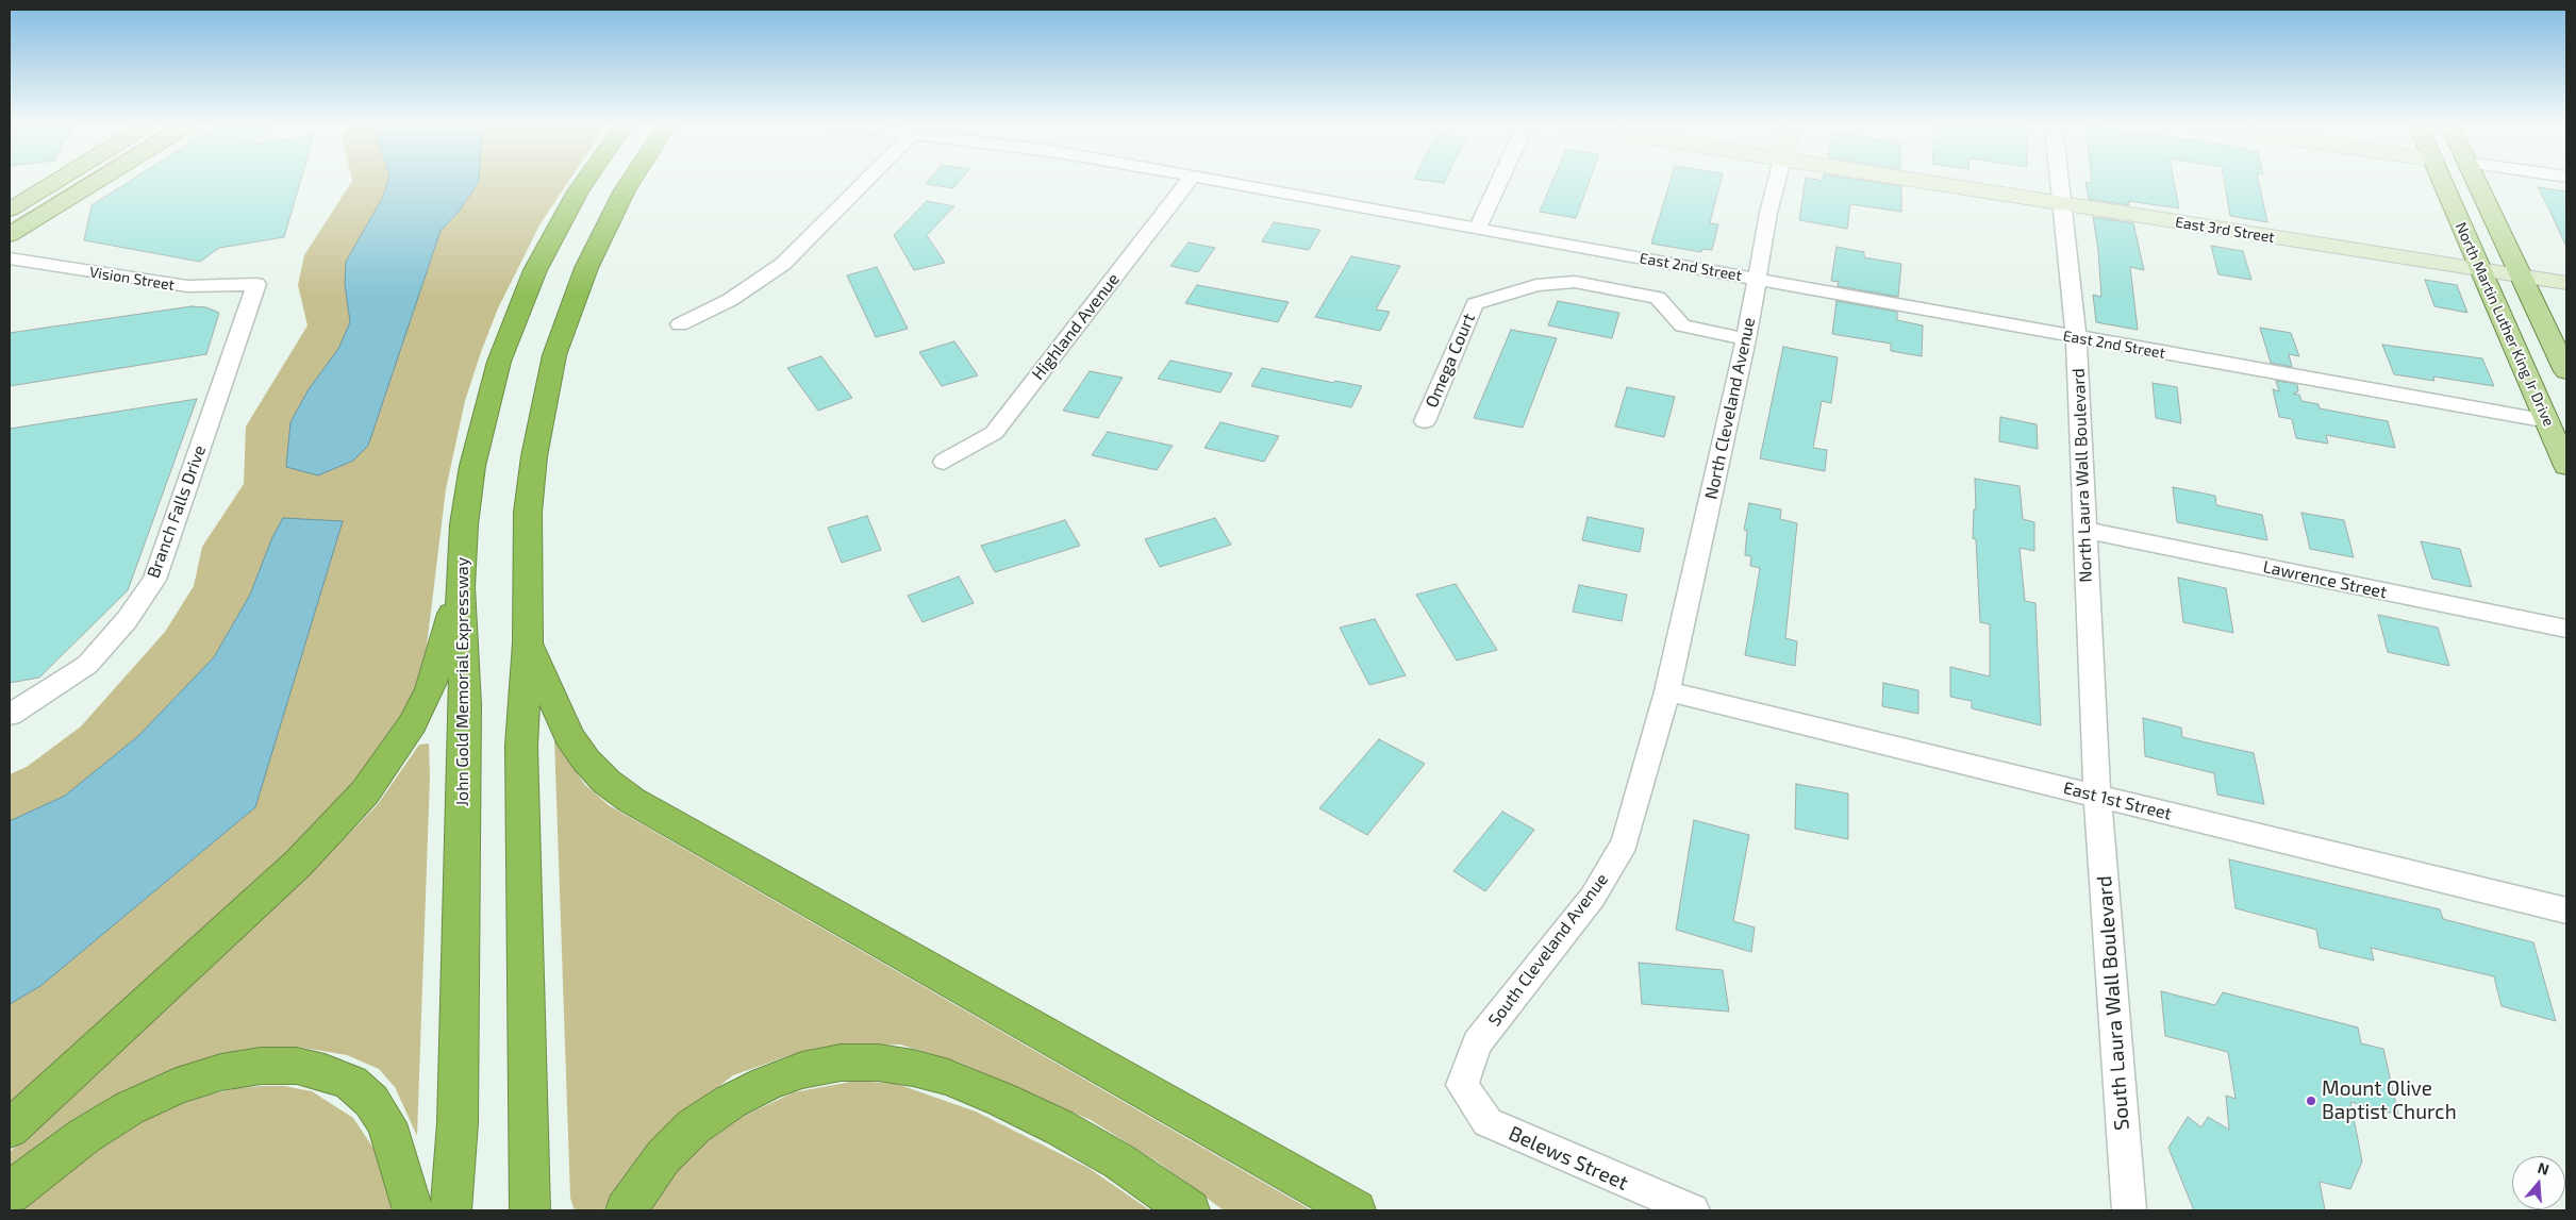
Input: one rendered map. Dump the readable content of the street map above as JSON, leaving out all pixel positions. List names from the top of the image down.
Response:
{
  "streets": {
    "highway": ["John Gold Memorial Expressway"],
    "main road": ["East 3rd Street", "North Martin Luther King Jr Drive"],
    "street": [
      "East 2nd Street",
      "Vision Street",
      "Highland Avenue",
      "Omega Court",
      "North Cleveland Avenue",
      "North Laura Wall Boulevard",
      "Branch Falls Drive",
      "Lawrence Street",
      "East 1st Street",
      "South Cleveland Avenue",
      "South Laura Wall Boulevard",
      "Belews Street"
    ]
  },
  "crossings": [
    ["East 3rd Street", "North Martin Luther King Jr Drive"],
    ["East 3rd Street", "North Laura Wall Boulevard"],
    ["East 2nd Street", "North Martin Luther King Jr Drive"],
    ["East 2nd Street", "North Cleveland Avenue"],
    ["East 2nd Street", "North Laura Wall Boulevard"],
    ["Vision Street", "Branch Falls Drive"],
    ["Omega Court", "North Cleveland Avenue"],
    ["North Cleveland Avenue", "East 1st Street"],
    ["North Cleveland Avenue", "South Cleveland Avenue"],
    ["North Laura Wall Boulevard", "Lawrence Street"],
    ["North Laura Wall Boulevard", "East 1st Street"],
    ["North Laura Wall Boulevard", "South Laura Wall Boulevard"],
    ["East 1st Street", "South Cleveland Avenue"],
    ["East 1st Street", "South Laura Wall Boulevard"],
    ["South Cleveland Avenue", "Belews Street"]
  ],
  "places": ["Mount Olive Baptist Church"],
  "north": "top"
}
